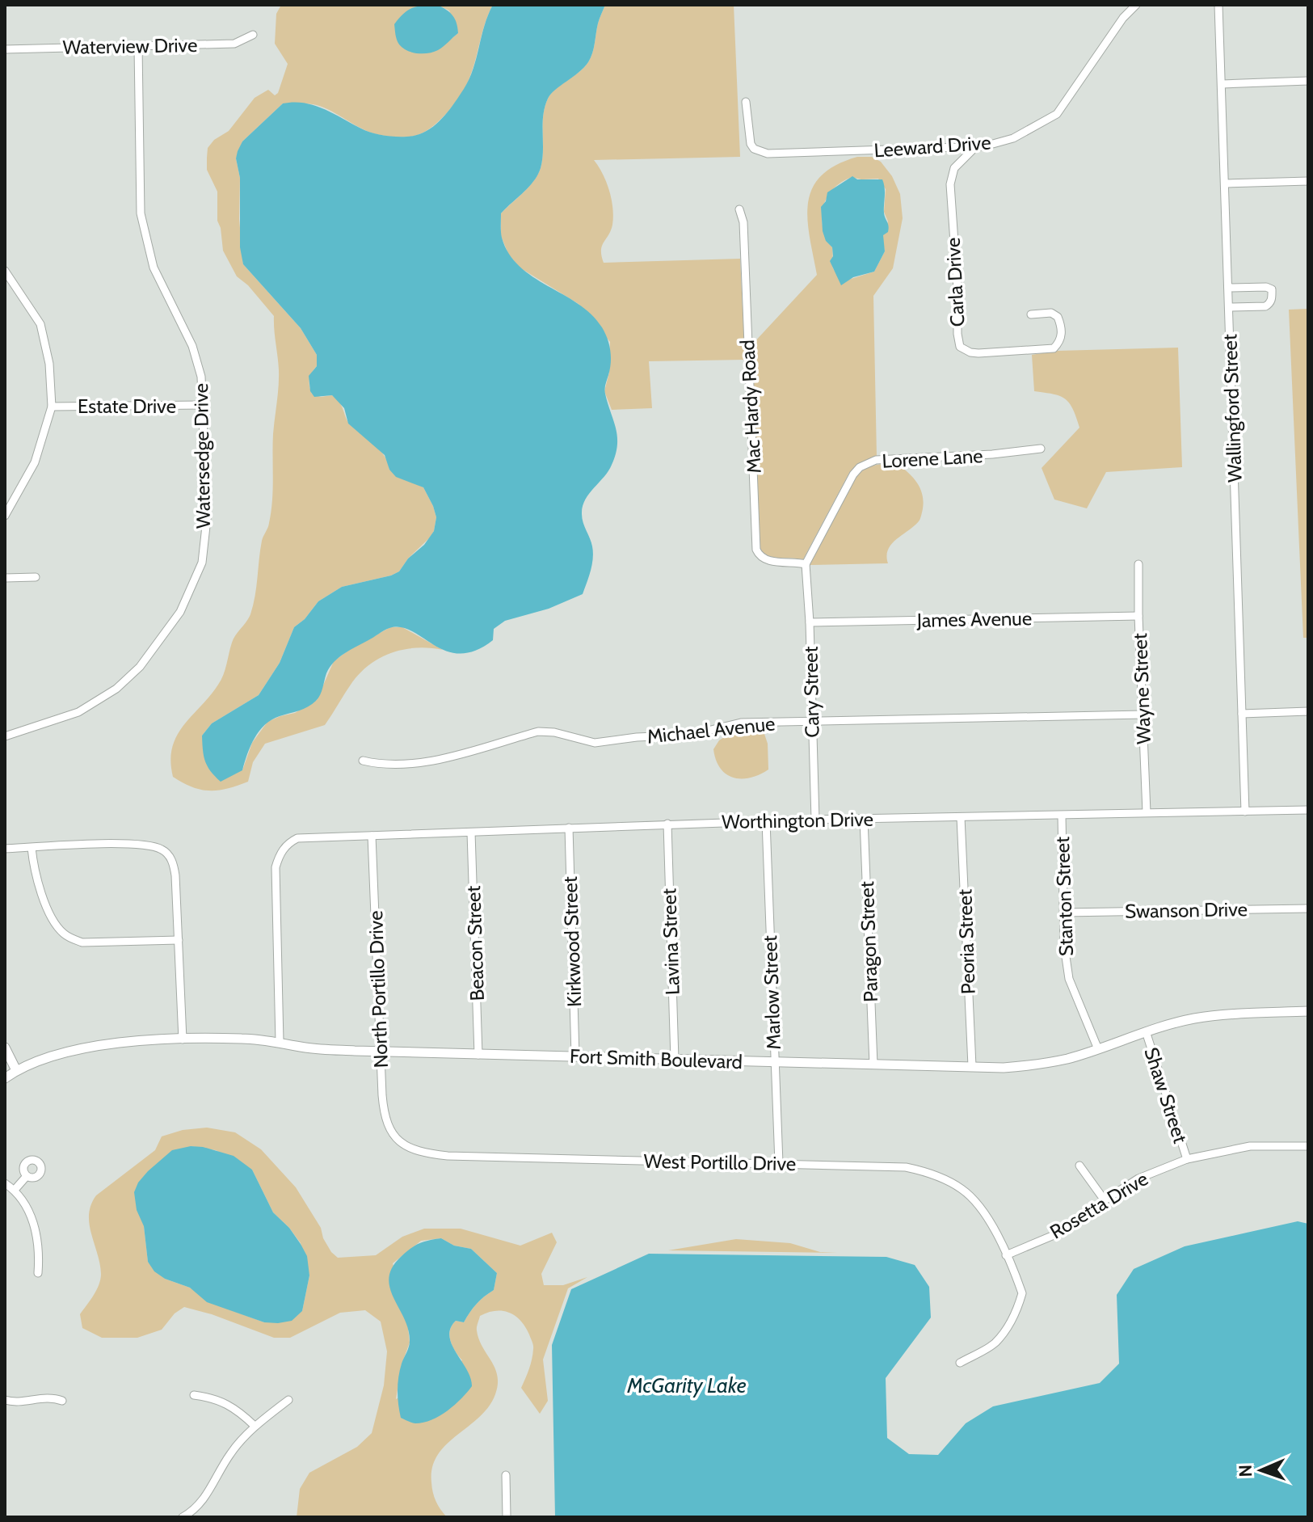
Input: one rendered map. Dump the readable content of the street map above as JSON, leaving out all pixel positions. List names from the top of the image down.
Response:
{
  "streets": {
    "street": [
      "Waterview Drive",
      "Leeward Drive",
      "Carla Drive",
      "Estate Drive",
      "Mac Hardy Road",
      "Wallingford Street",
      "Watersedge Drive",
      "Lorene Lane",
      "James Avenue",
      "Wayne Street",
      "Cary Street",
      "Michael Avenue",
      "Worthington Drive",
      "Stanton Street",
      "Swanson Drive",
      "Kirkwood Street",
      "Lavina Street",
      "Paragon Street",
      "Peoria Street",
      "Beacon Street",
      "North Portillo Drive",
      "Marlow Street",
      "Fort Smith Boulevard",
      "Shaw Street",
      "West Portillo Drive",
      "Rosetta Drive"
    ]
  },
  "crossings": [
    ["Waterview Drive", "Watersedge Drive"],
    ["Leeward Drive", "Carla Drive"],
    ["Estate Drive", "Watersedge Drive"],
    ["Mac Hardy Road", "Lorene Lane"],
    ["Mac Hardy Road", "Cary Street"],
    ["Wallingford Street", "Worthington Drive"],
    ["Lorene Lane", "Cary Street"],
    ["James Avenue", "Wayne Street"],
    ["James Avenue", "Cary Street"],
    ["Wayne Street", "Michael Avenue"],
    ["Wayne Street", "Worthington Drive"],
    ["Cary Street", "Michael Avenue"],
    ["Cary Street", "Worthington Drive"],
    ["Worthington Drive", "Stanton Street"],
    ["Worthington Drive", "Kirkwood Street"],
    ["Worthington Drive", "Lavina Street"],
    ["Worthington Drive", "Paragon Street"],
    ["Worthington Drive", "Peoria Street"],
    ["Worthington Drive", "Beacon Street"],
    ["Worthington Drive", "North Portillo Drive"],
    ["Worthington Drive", "Marlow Street"],
    ["Worthington Drive", "Fort Smith Boulevard"],
    ["Stanton Street", "Swanson Drive"],
    ["Stanton Street", "Fort Smith Boulevard"],
    ["Kirkwood Street", "Fort Smith Boulevard"],
    ["Lavina Street", "Fort Smith Boulevard"],
    ["Paragon Street", "Fort Smith Boulevard"],
    ["Peoria Street", "Fort Smith Boulevard"],
    ["Beacon Street", "Fort Smith Boulevard"],
    ["North Portillo Drive", "Fort Smith Boulevard"],
    ["North Portillo Drive", "West Portillo Drive"],
    ["Marlow Street", "Fort Smith Boulevard"],
    ["Marlow Street", "West Portillo Drive"],
    ["Fort Smith Boulevard", "Shaw Street"],
    ["Shaw Street", "Rosetta Drive"],
    ["West Portillo Drive", "Rosetta Drive"]
  ],
  "water": ["McGarity Lake"],
  "north": "left"
}
